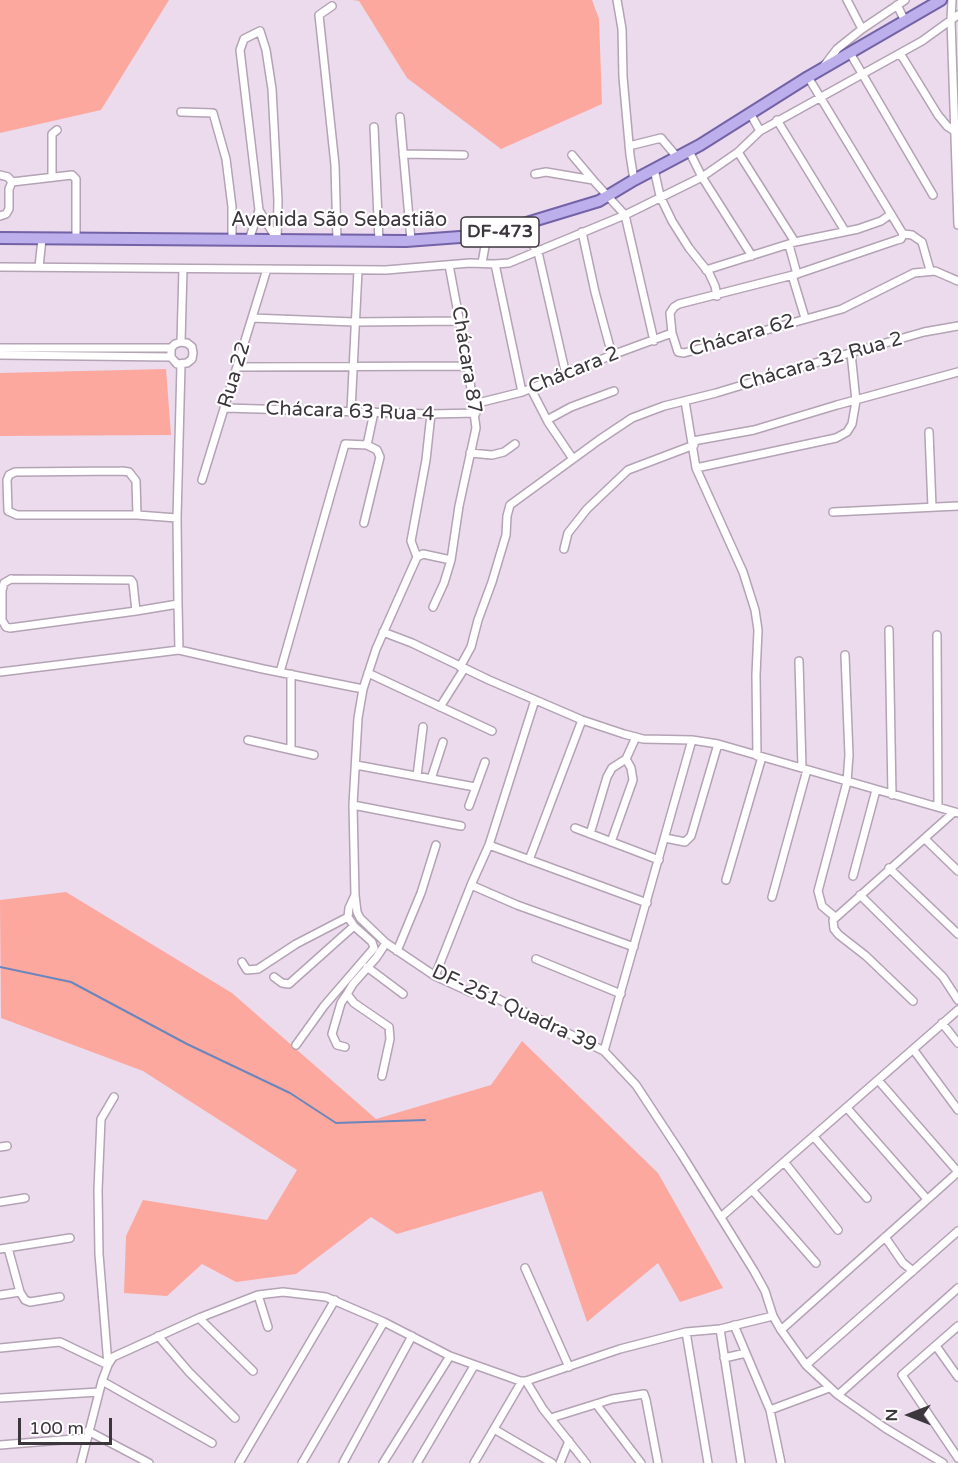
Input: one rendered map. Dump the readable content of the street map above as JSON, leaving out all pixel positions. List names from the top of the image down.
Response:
{
  "streets": {
    "main road": ["Avenida São Sebastião", "DF-473"],
    "street": [
      "Chácara 62",
      "Chácara 87",
      "Chácara 32 Rua 2",
      "Chácara 2",
      "Rua 22",
      "Chácara 63 Rua 4",
      "DF-251 Quadra 39"
    ]
  },
  "crossings": [
    ["Chácara 62", "Chácara 2"],
    ["Chácara 87", "Chácara 2"],
    ["Chácara 87", "Chácara 63 Rua 4"],
    ["Rua 22", "Chácara 63 Rua 4"]
  ],
  "scale_bar": "100 m",
  "north": "left"
}
